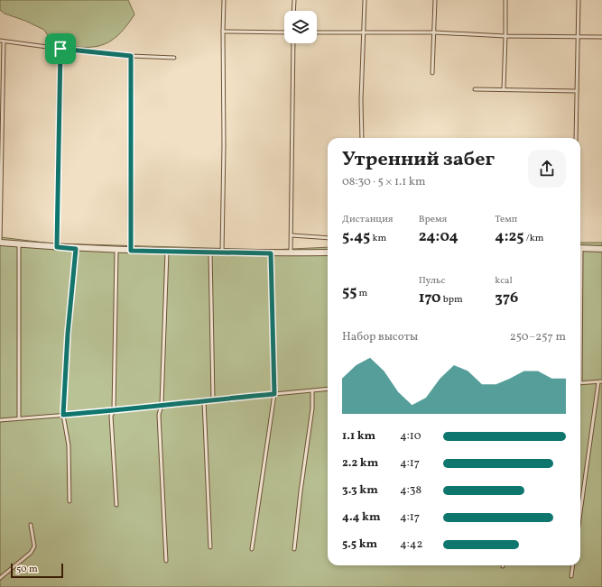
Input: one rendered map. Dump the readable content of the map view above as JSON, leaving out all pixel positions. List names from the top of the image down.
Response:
{
  "scale_bar": "50 m",
  "page": {
    "heading": ["Утренний забег", "08:30 · 5 × 1.1 km"],
    "stats": [
      ["Дистанция", "5.45 km"],
      ["Время", "24:04"],
      ["Темп", "4:25 /km"],
      ["55 m"],
      ["Пульс", "170 bpm"],
      ["kcal", "376"]
    ],
    "chart": ["Набор высоты", "250–257 m"],
    "list": [
      {
        "name": "1.1 km",
        "note": "4:10"
      },
      {
        "name": "2.2 km",
        "note": "4:17"
      },
      {
        "name": "3.3 km",
        "note": "4:38"
      },
      {
        "name": "4.4 km",
        "note": "4:17"
      },
      {
        "name": "5.5 km",
        "note": "4:42"
      }
    ],
    "scale": "50 m"
  }
}
